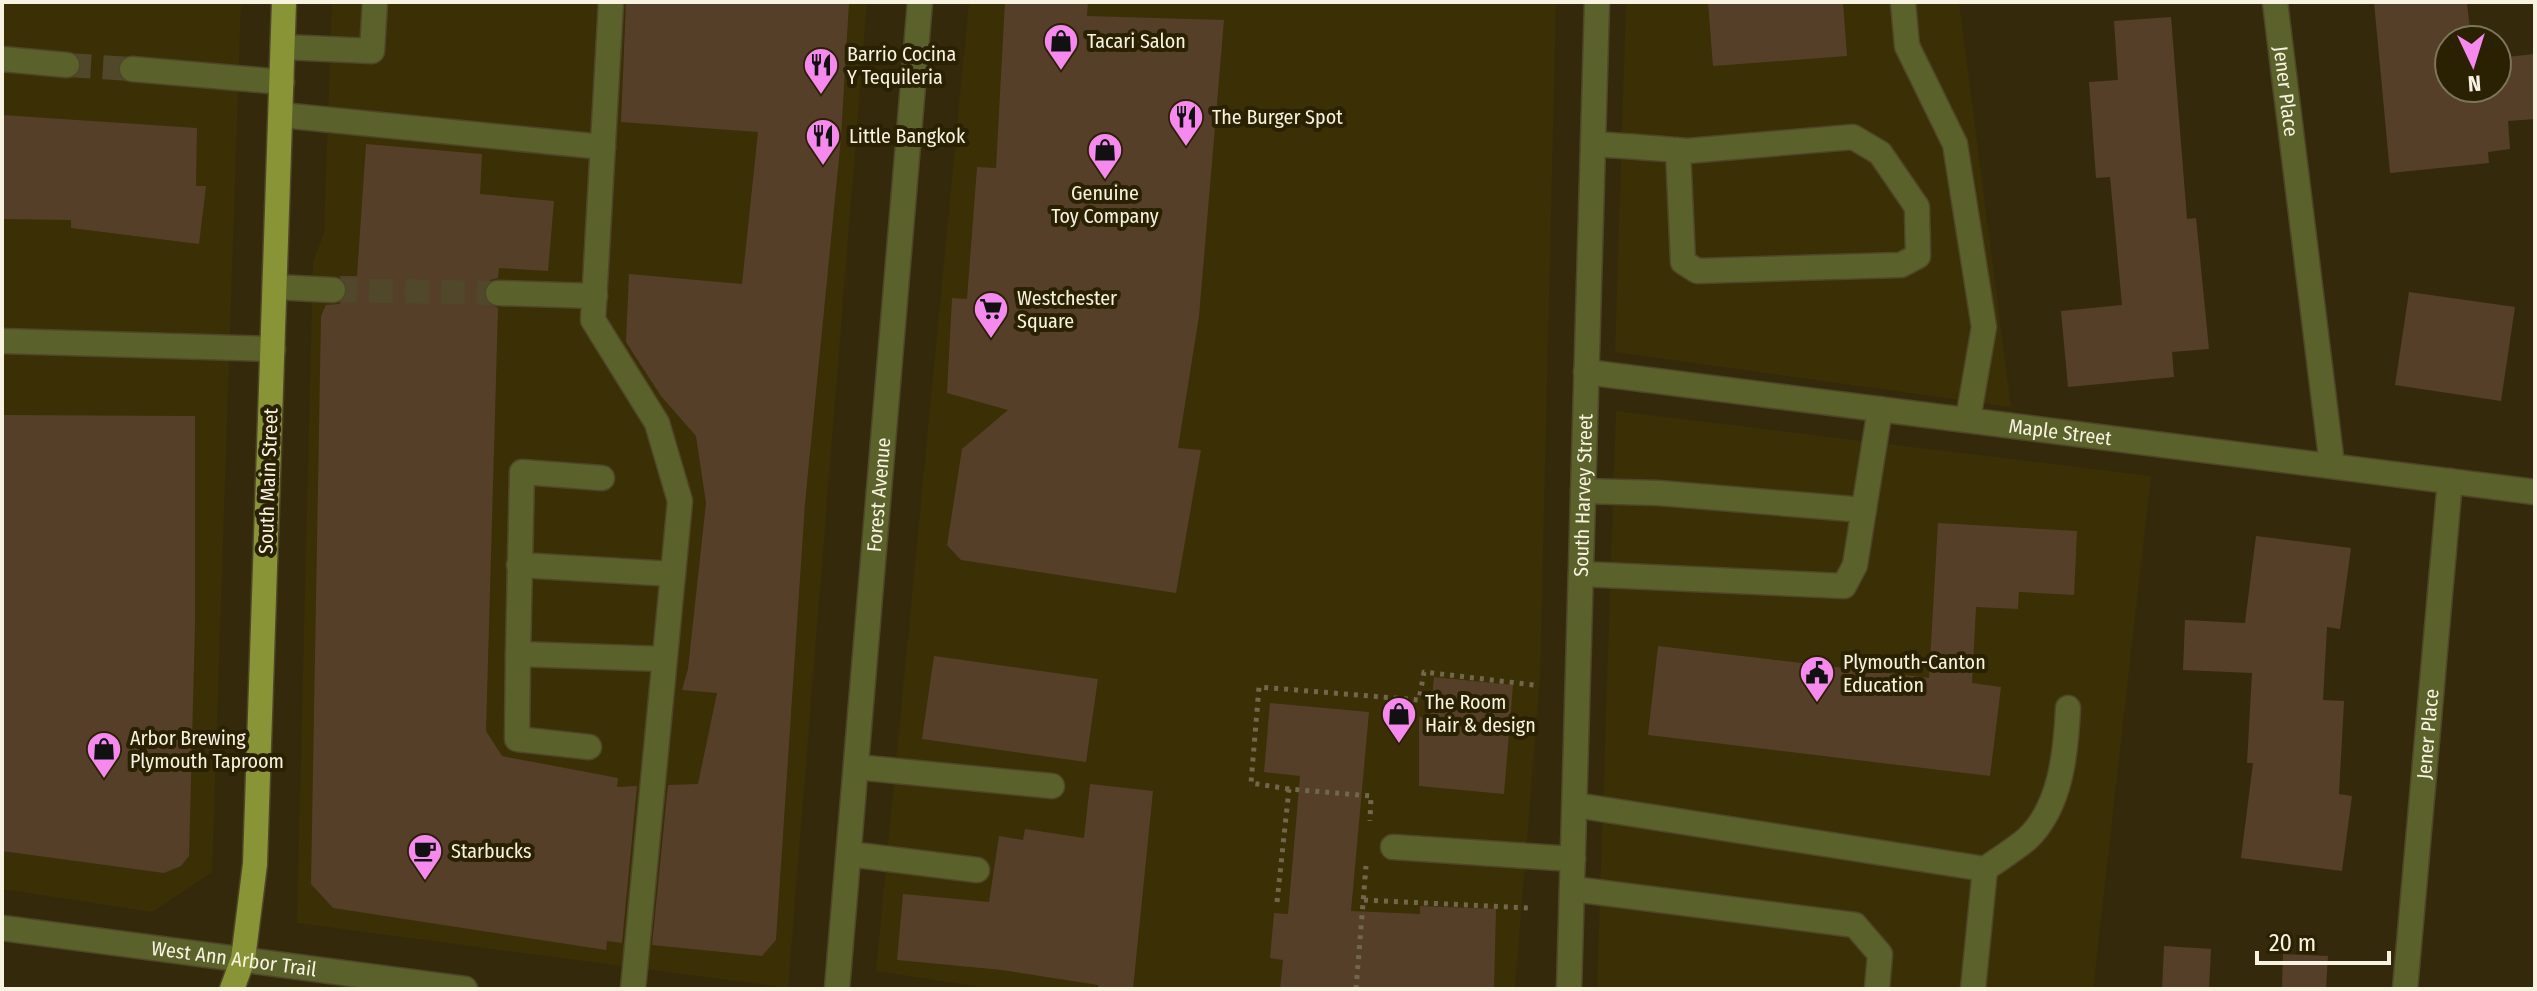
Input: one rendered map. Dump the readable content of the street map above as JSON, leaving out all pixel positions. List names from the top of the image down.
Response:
{
  "streets": {
    "main road": ["South Main Street"],
    "street": [
      "Jener Place",
      "Maple Street",
      "South Harvey Street",
      "Forest Avenue",
      "West Ann Arbor Trail"
    ]
  },
  "crossings": [
    ["Jener Place", "Maple Street"],
    ["Maple Street", "South Harvey Street"],
    ["South Main Street", "West Ann Arbor Trail"]
  ],
  "places": {
    "shop": [
      "Tacari Salon",
      "Genuine Toy Company",
      "The Room Hair & design",
      "Arbor Brewing Plymouth Taproom"
    ],
    "restaurant": ["Barrio Cocina Y Tequileria", "The Burger Spot", "Little Bangkok"],
    "supermarket": ["Westchester Square"],
    "public building": ["Plymouth-Canton Education"],
    "cafe": ["Starbucks"]
  },
  "scale_bar": "20 m",
  "north": "bottom"
}
